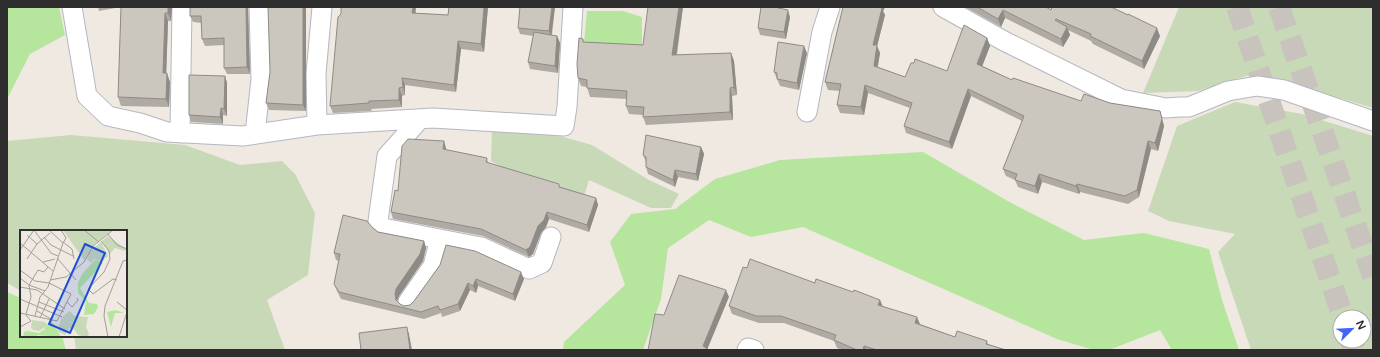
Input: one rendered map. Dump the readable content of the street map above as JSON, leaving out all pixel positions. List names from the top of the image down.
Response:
{
  "north": "top right"
}
